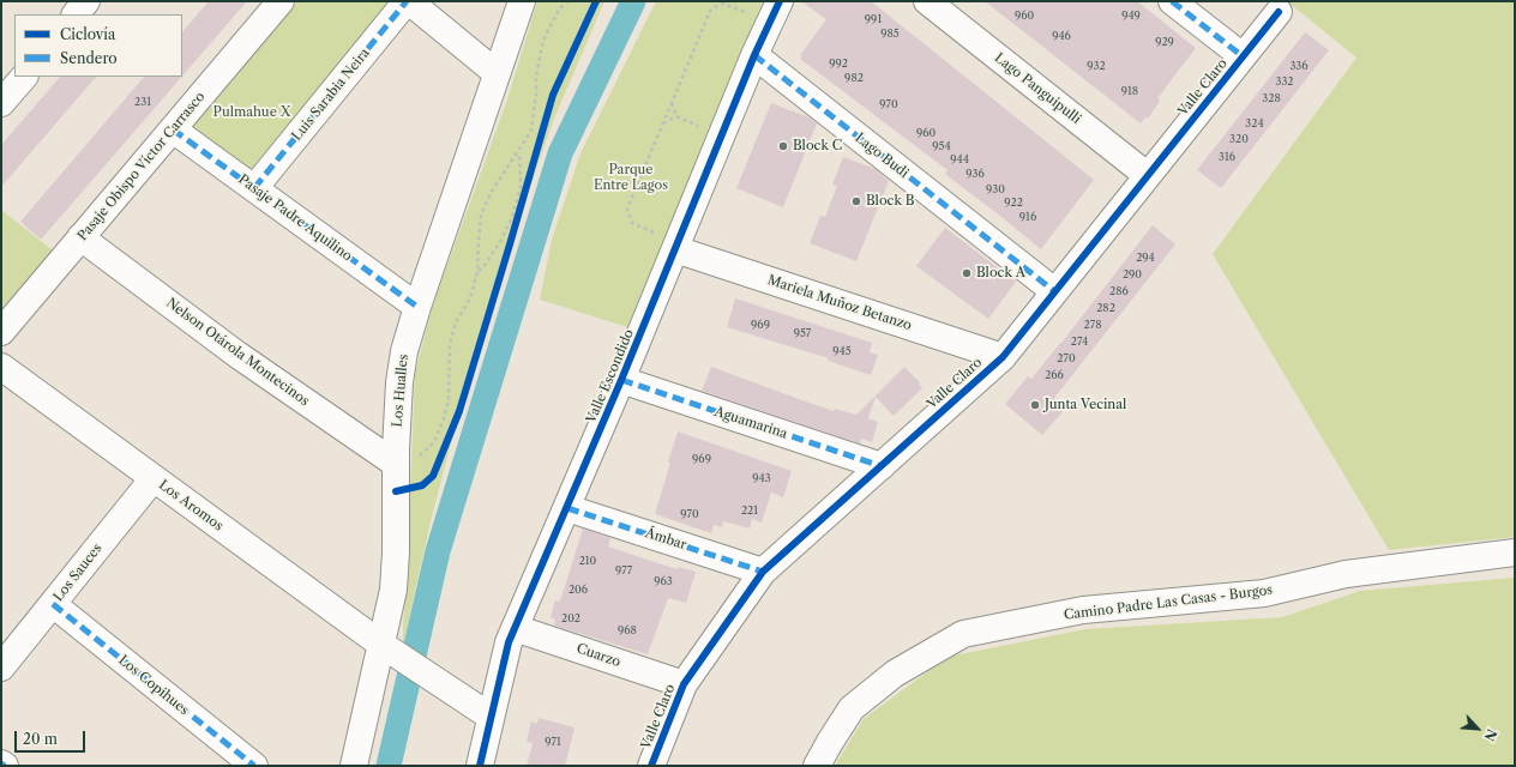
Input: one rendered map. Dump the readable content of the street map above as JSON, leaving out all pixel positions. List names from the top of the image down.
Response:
{
  "streets": {
    "street": [
      "Valle Claro",
      "Lago Panguipulli",
      "Luis Sarabia Neira",
      "Lago Budi",
      "Pasaje Obispo Víctor Carrasco",
      "Pasaje Padre Aquilino",
      "Mariela Muñoz Betanzo",
      "Nelson Otárola Montecinos",
      "Valle Escondido",
      "Los Hualles",
      "Aguamarina",
      "Los Aromos",
      "Ámbar",
      "Los Sauces",
      "Camino Padre Las Casas - Burgos",
      "Cuarzo",
      "Los Copihues"
    ]
  },
  "crossings": [
    ["Valle Claro", "Lago Panguipulli"],
    ["Valle Claro", "Lago Budi"],
    ["Valle Claro", "Mariela Muñoz Betanzo"],
    ["Valle Claro", "Aguamarina"],
    ["Valle Claro", "Ámbar"],
    ["Valle Claro", "Cuarzo"],
    ["Luis Sarabia Neira", "Pasaje Padre Aquilino"],
    ["Lago Budi", "Valle Escondido"],
    ["Pasaje Obispo Víctor Carrasco", "Pasaje Padre Aquilino"],
    ["Pasaje Obispo Víctor Carrasco", "Nelson Otárola Montecinos"],
    ["Pasaje Padre Aquilino", "Los Hualles"],
    ["Mariela Muñoz Betanzo", "Valle Escondido"],
    ["Nelson Otárola Montecinos", "Los Hualles"],
    ["Valle Escondido", "Aguamarina"],
    ["Valle Escondido", "Los Aromos"],
    ["Valle Escondido", "Ámbar"],
    ["Valle Escondido", "Cuarzo"],
    ["Los Hualles", "Los Aromos"],
    ["Los Aromos", "Los Sauces"],
    ["Los Sauces", "Los Copihues"]
  ],
  "parks": ["Pulmahue X", "Parque Entre Lagos"],
  "places": [
    "Block C",
    "Block B",
    "Block A",
    "Junta Vecinal"
  ],
  "house_numbers": [
    "960",
    "949",
    "991",
    "985",
    "946",
    "929",
    "992",
    "932",
    "336",
    "982",
    "332",
    "918",
    "328",
    "231",
    "970",
    "324",
    "960",
    "320",
    "954",
    "316",
    "944",
    "936",
    "930",
    "922",
    "916",
    "294",
    "290",
    "286",
    "282",
    "969",
    "278",
    "957",
    "274",
    "945",
    "270",
    "266",
    "969",
    "943",
    "221",
    "970",
    "210",
    "977",
    "963",
    "206",
    "202",
    "968",
    "971"
  ],
  "legend": ["Ciclovía", "Sendero"],
  "scale_bar": "20 m",
  "north": "bottom right"
}
